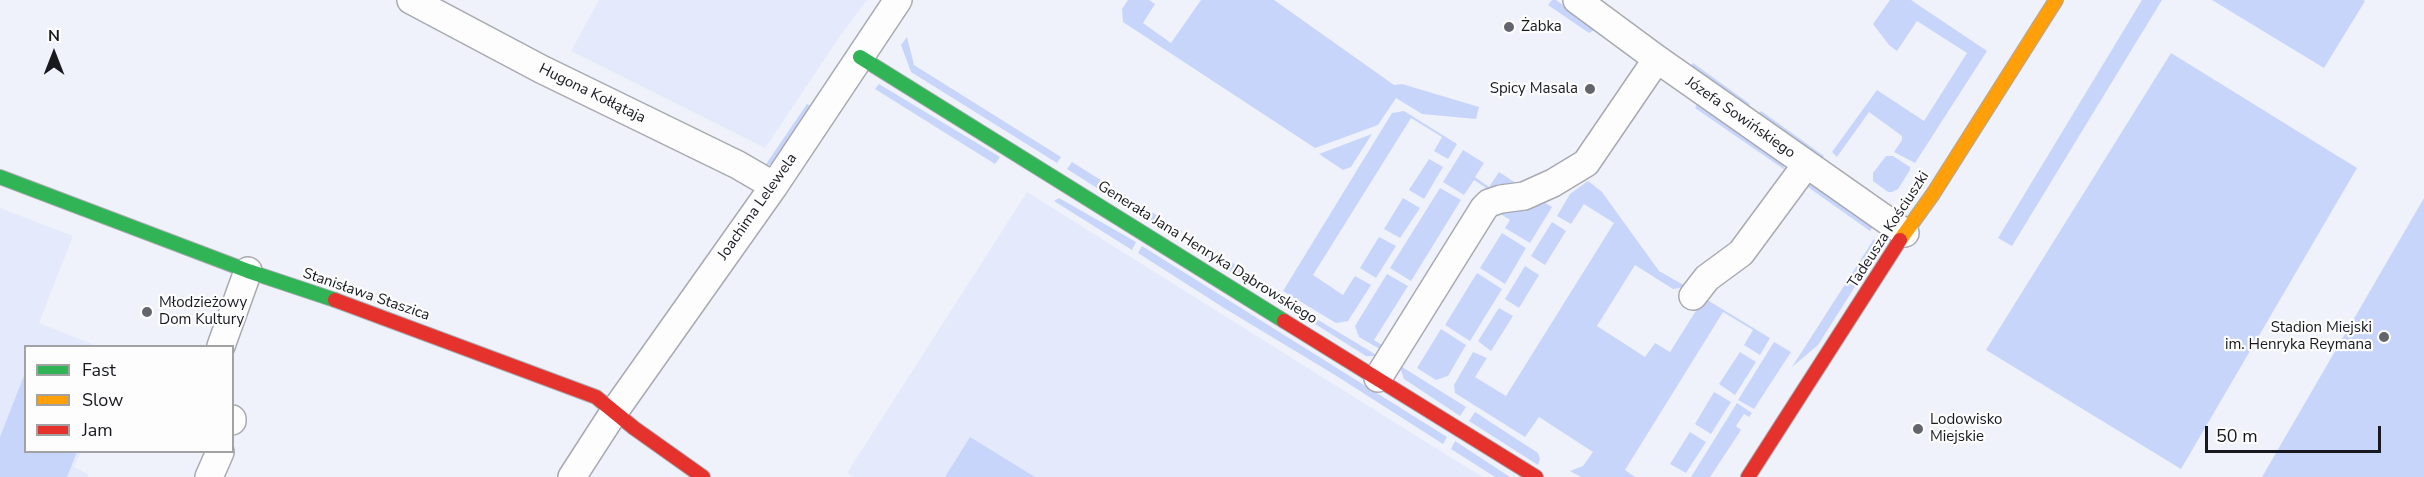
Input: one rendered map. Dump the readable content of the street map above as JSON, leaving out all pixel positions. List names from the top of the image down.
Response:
{
  "streets": {
    "street": [
      "Hugona Kołłątaja",
      "Józefa Sowińskiego",
      "Joachima Lelewela",
      "Tadeusza Kościuszki",
      "Generała Jana Henryka Dąbrowskiego",
      "Stanisława Staszica"
    ]
  },
  "crossings": [
    ["Hugona Kołłątaja", "Joachima Lelewela"],
    ["Józefa Sowińskiego", "Tadeusza Kościuszki"],
    ["Joachima Lelewela", "Generała Jana Henryka Dąbrowskiego"],
    ["Joachima Lelewela", "Stanisława Staszica"]
  ],
  "places": [
    "Żabka",
    "Spicy Masala",
    "Młodzieżowy Dom Kultury",
    "Stadion Miejski im. Henryka Reymana",
    "Lodowisko Miejskie"
  ],
  "legend": ["Fast", "Slow", "Jam"],
  "scale_bar": "50 m",
  "north": "top"
}
